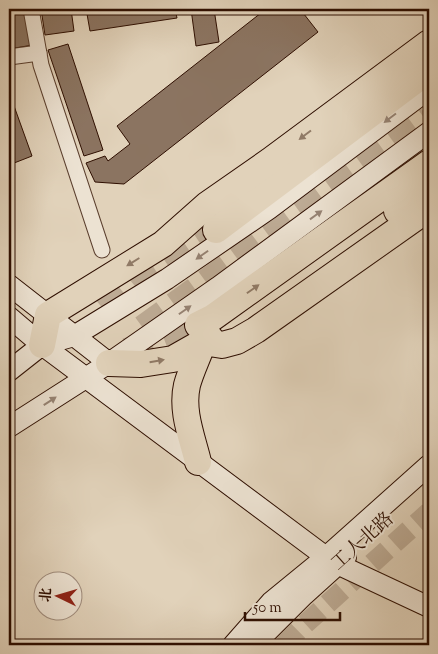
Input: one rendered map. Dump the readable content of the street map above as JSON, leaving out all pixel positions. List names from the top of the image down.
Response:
{
  "streets": {
    "main road": ["工人北路"]
  },
  "scale_bar": "50 m",
  "north": "left"
}
